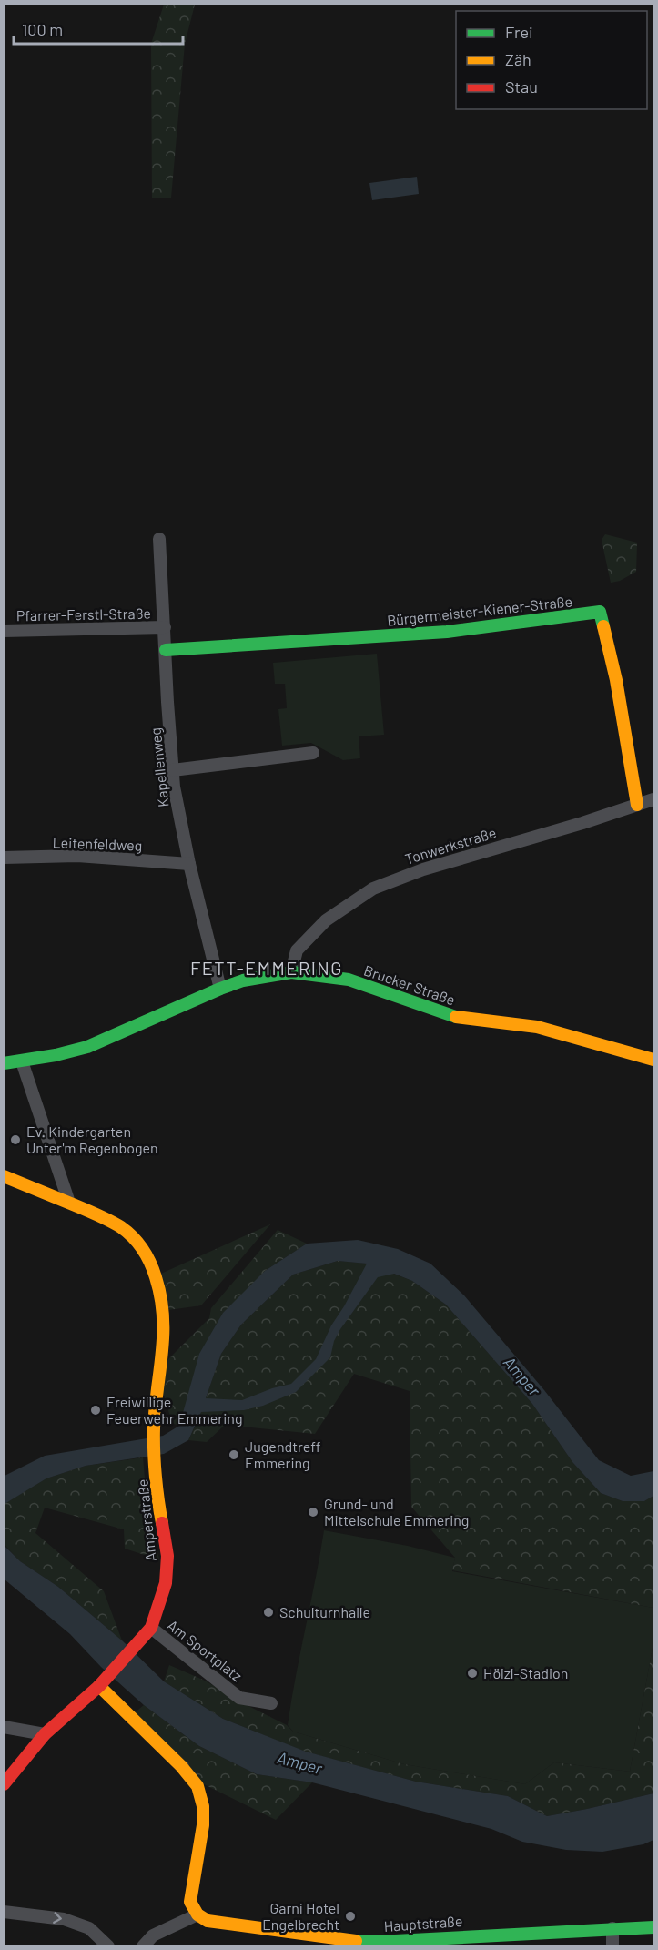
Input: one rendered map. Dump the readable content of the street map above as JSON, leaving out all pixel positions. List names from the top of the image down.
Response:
{
  "streets": {
    "street": [
      "Bürgermeister-Kiener-Straße",
      "Pfarrer-Ferstl-Straße",
      "Kapellenweg",
      "Leitenfeldweg",
      "Tonwerkstraße",
      "Brucker Straße",
      "Amperstraße",
      "Am Sportplatz",
      "Hauptstraße"
    ]
  },
  "crossings": [
    ["Bürgermeister-Kiener-Straße", "Kapellenweg"],
    ["Bürgermeister-Kiener-Straße", "Tonwerkstraße"],
    ["Pfarrer-Ferstl-Straße", "Kapellenweg"],
    ["Kapellenweg", "Leitenfeldweg"],
    ["Kapellenweg", "Brucker Straße"],
    ["Tonwerkstraße", "Brucker Straße"],
    ["Amperstraße", "Am Sportplatz"]
  ],
  "districts": ["FETT-EMMERING"],
  "water": ["Amper"],
  "places": [
    "Ev. Kindergarten Unter'm Regenbogen",
    "Freiwillige Feuerwehr Emmering",
    "Jugendtreff Emmering",
    "Grund- und Mittelschule Emmering",
    "Schulturnhalle",
    "Hölzl-Stadion",
    "Garni Hotel Engelbrecht"
  ],
  "legend": ["Frei", "Zäh", "Stau"],
  "scale_bar": "100 m"
}
